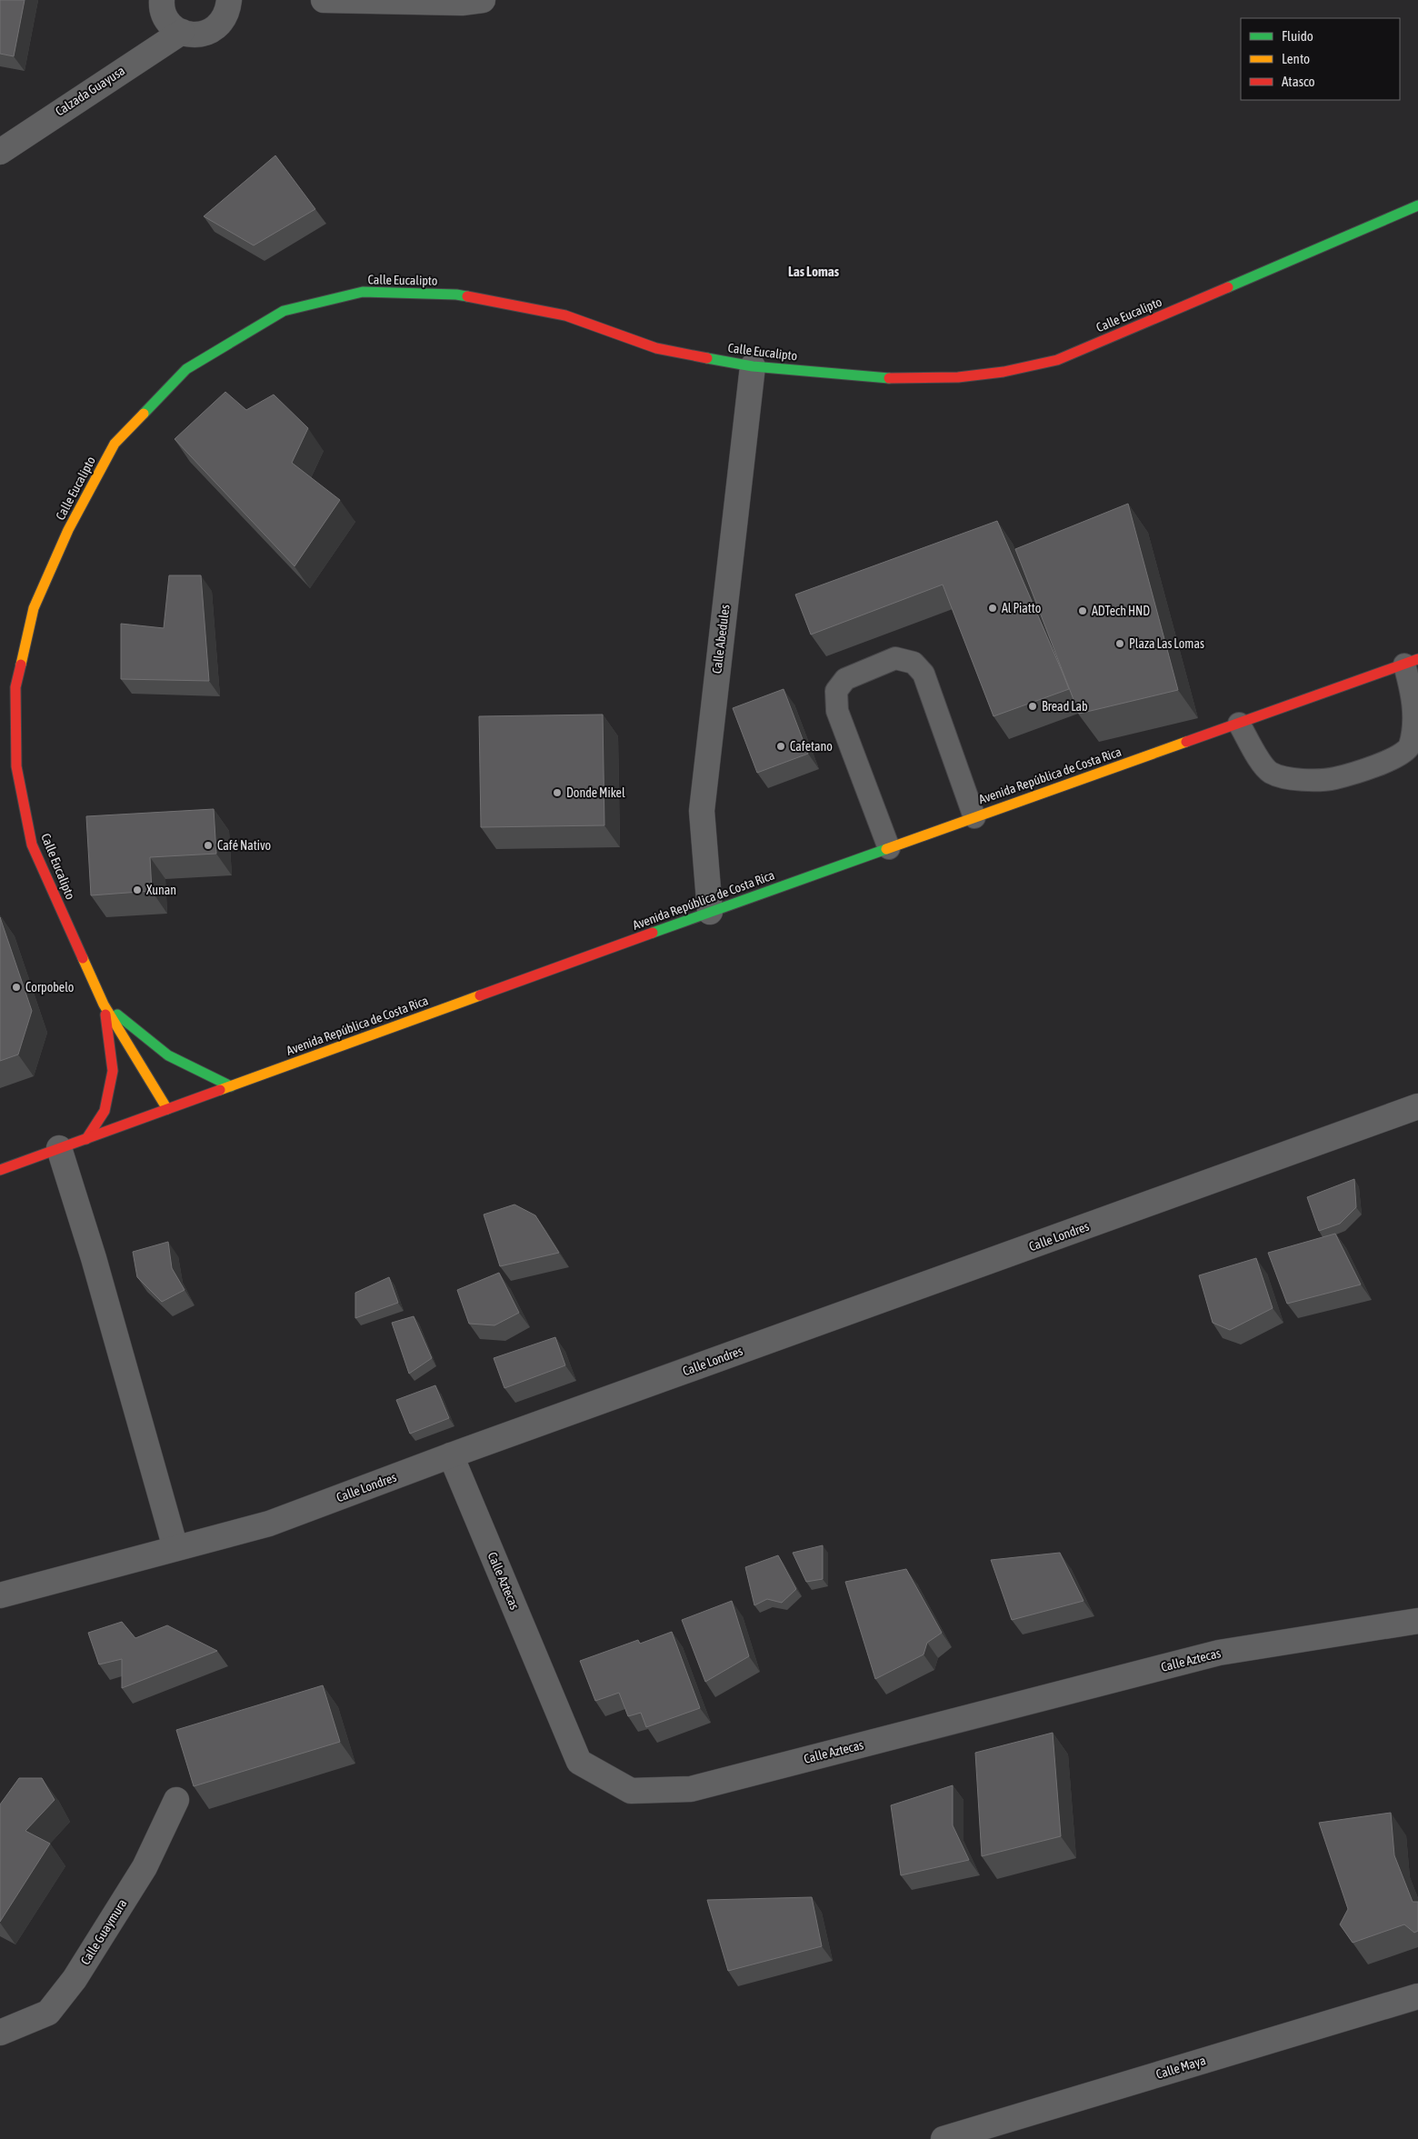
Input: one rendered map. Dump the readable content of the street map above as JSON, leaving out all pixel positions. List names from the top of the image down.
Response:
{
  "streets": {
    "street": [
      "Calzada Guayusa",
      "Calle Eucalipto",
      "Calle Abedules",
      "Avenida República de Costa Rica",
      "Calle Londres",
      "Calle Aztecas",
      "Calle Guaymura",
      "Calle Maya"
    ]
  },
  "crossings": [
    ["Calle Eucalipto", "Calle Abedules"],
    ["Calle Eucalipto", "Avenida República de Costa Rica"],
    ["Calle Abedules", "Avenida República de Costa Rica"],
    ["Calle Londres", "Calle Aztecas"]
  ],
  "districts": ["Las Lomas"],
  "places": [
    "Al Piatto",
    "ADTech HND",
    "Plaza Las Lomas",
    "Bread Lab",
    "Cafetano",
    "Donde Mikel",
    "Café Nativo",
    "Xunan",
    "Corpobelo"
  ],
  "legend": ["Fluido", "Lento", "Atasco"]
}
